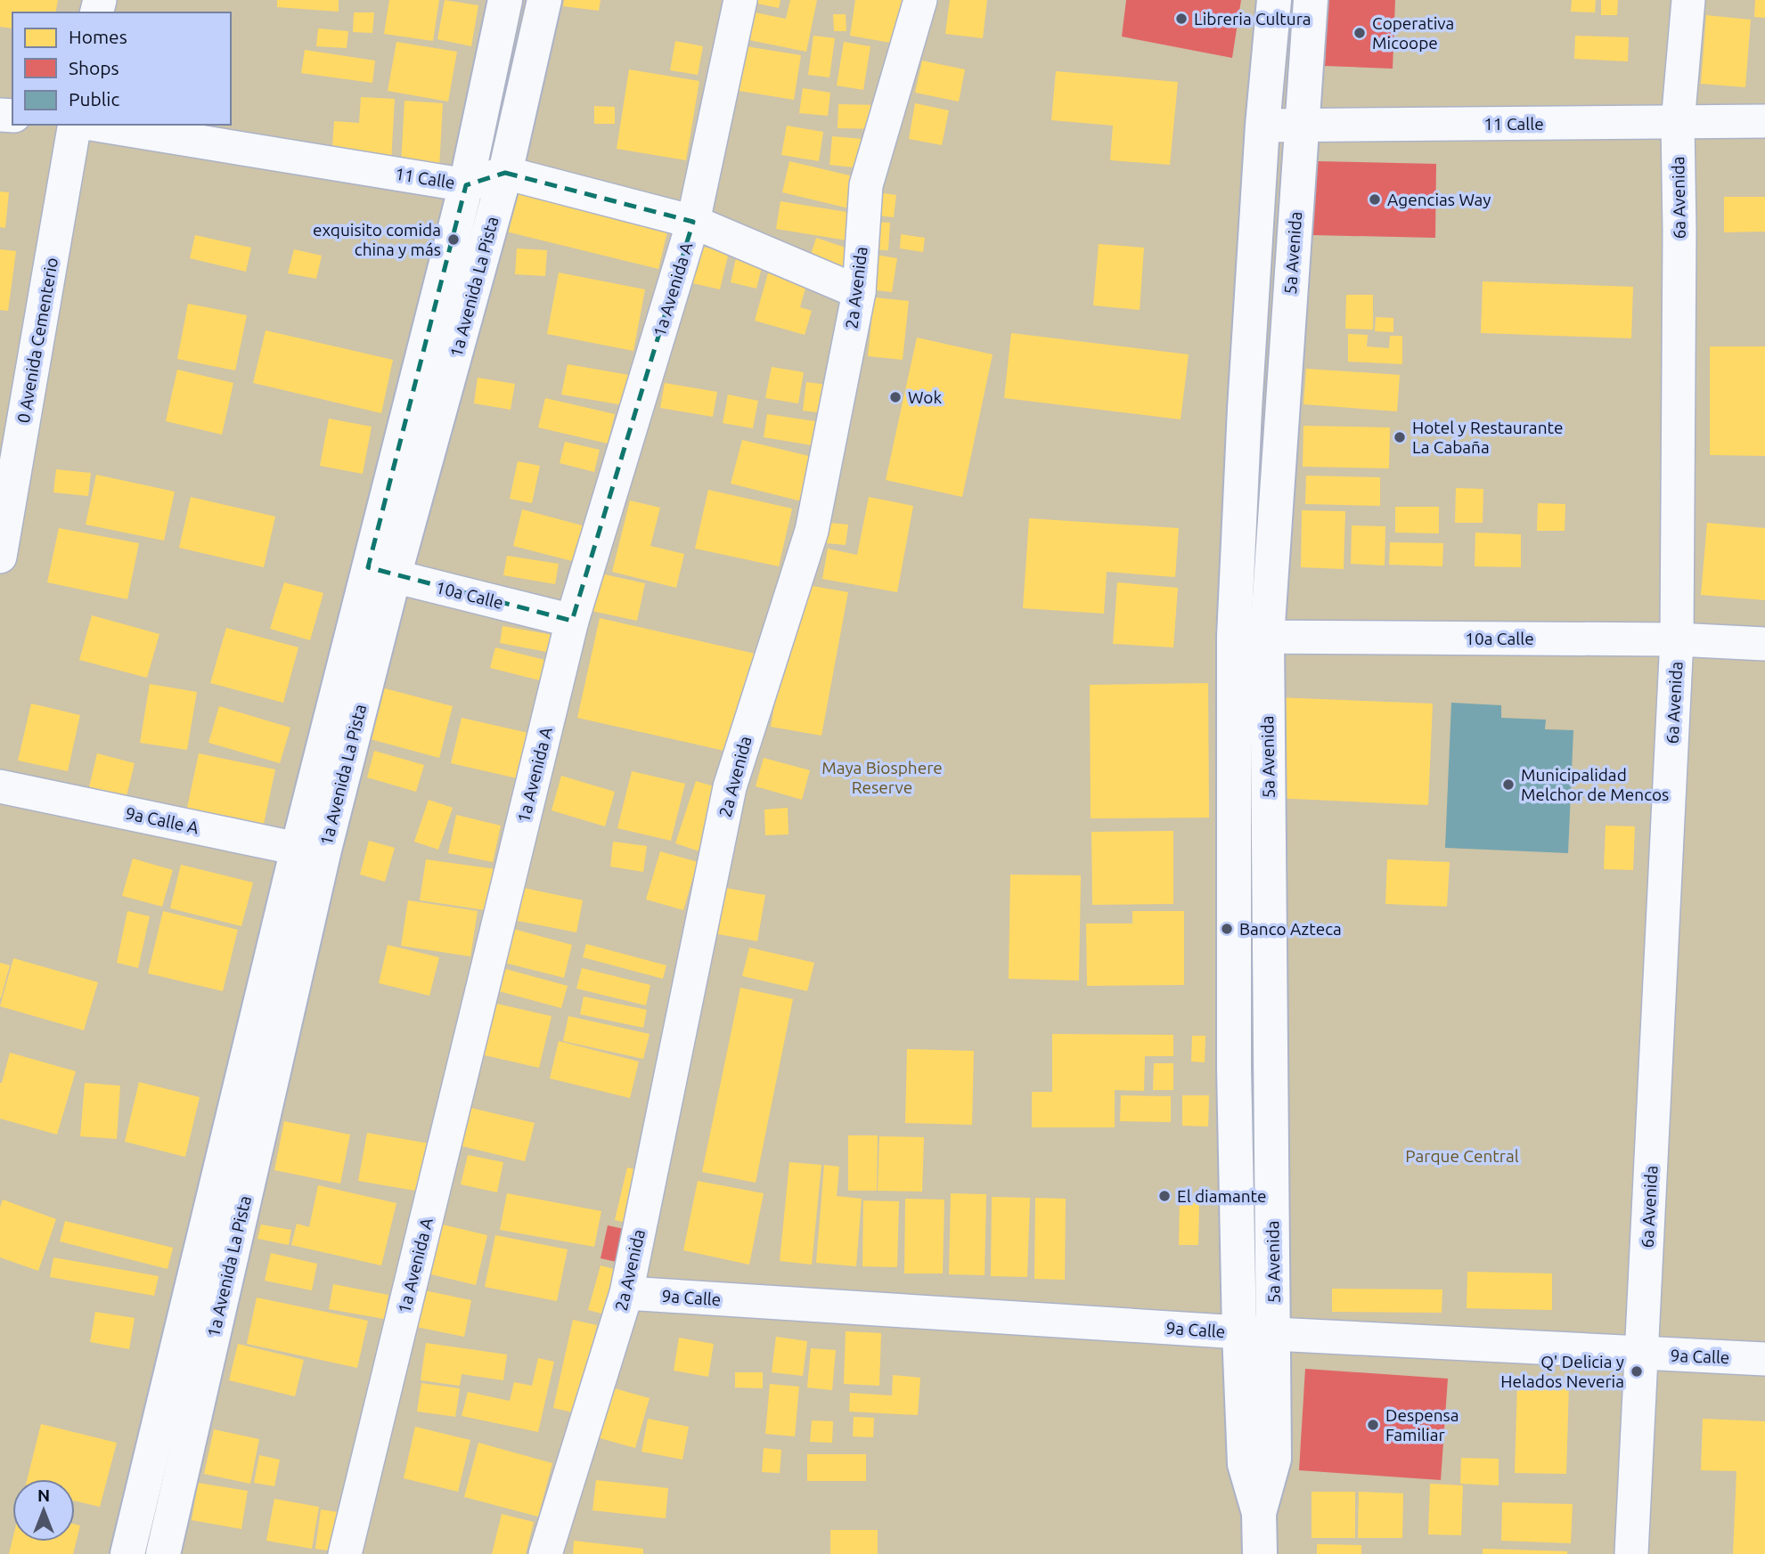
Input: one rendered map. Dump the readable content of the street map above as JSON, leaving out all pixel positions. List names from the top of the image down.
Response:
{
  "streets": {
    "street": [
      "11 Calle",
      "6a Avenida",
      "5a Avenida",
      "1a Avenida La Pista",
      "2a Avenida",
      "1a Avenida A",
      "0 Avenida Cementerio",
      "10a Calle",
      "9a Calle A",
      "9a Calle"
    ]
  },
  "crossings": [
    ["11 Calle", "6a Avenida"],
    ["11 Calle", "5a Avenida"],
    ["11 Calle", "1a Avenida La Pista"],
    ["6a Avenida", "10a Calle"],
    ["6a Avenida", "9a Calle"],
    ["5a Avenida", "10a Calle"],
    ["5a Avenida", "9a Calle"],
    ["1a Avenida La Pista", "10a Calle"],
    ["1a Avenida La Pista", "9a Calle A"],
    ["2a Avenida", "9a Calle"],
    ["1a Avenida A", "10a Calle"]
  ],
  "parks": ["Maya Biosphere Reserve", "Parque Central"],
  "places": [
    "Libreria Cultura",
    "Coperativa Micoope",
    "Agencias Way",
    "exquisito comida china y más",
    "Wok",
    "Hotel y Restaurante La Cabaña",
    "Municipalidad Melchor de Mencos",
    "Banco Azteca",
    "El diamante",
    "Q' Delicia y Helados Neveria",
    "Despensa Familiar"
  ],
  "legend": ["Homes", "Shops", "Public"],
  "north": "top"
}
